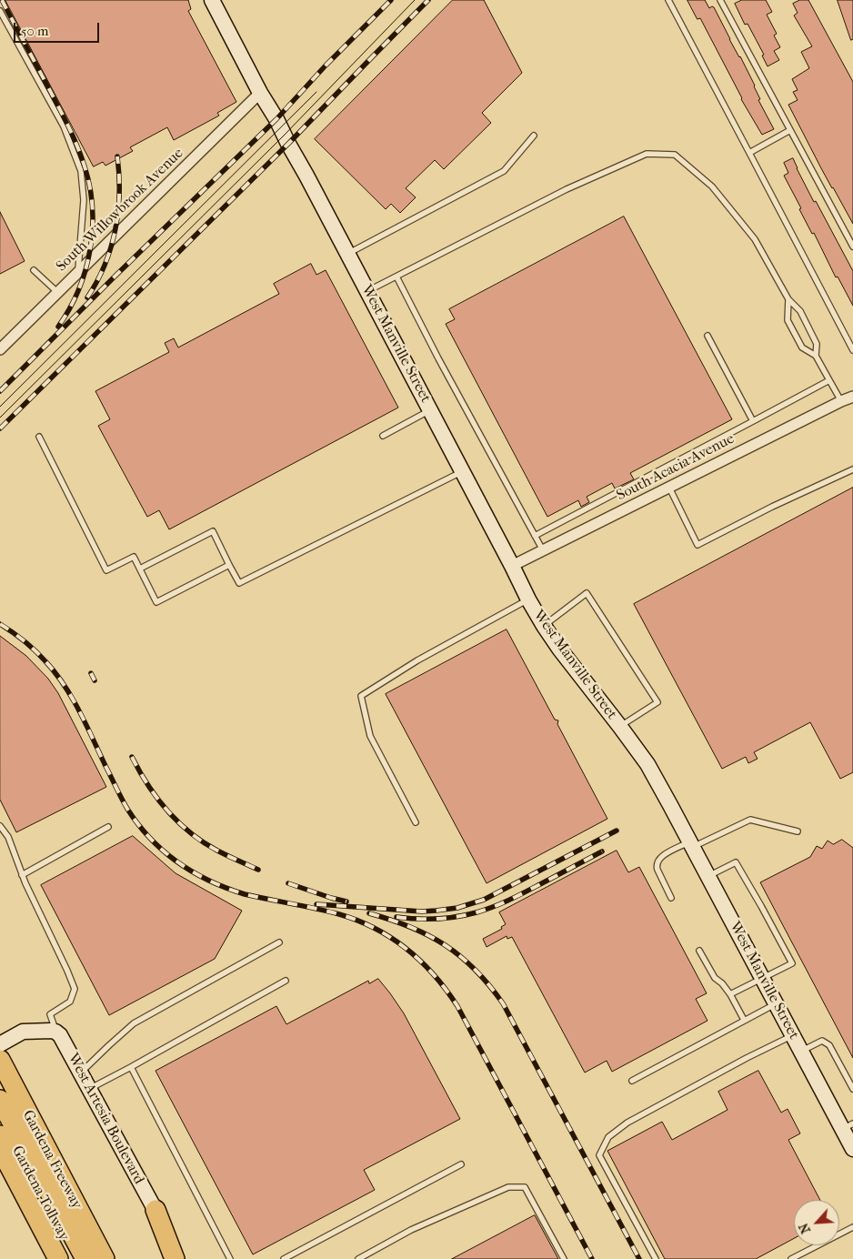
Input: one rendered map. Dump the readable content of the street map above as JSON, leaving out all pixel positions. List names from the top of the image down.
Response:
{
  "streets": {
    "highway": ["Gardena Freeway", "Gardena Tollway"],
    "street": [
      "South Willowbrook Avenue",
      "West Manville Street",
      "South Acacia Avenue",
      "West Artesia Boulevard"
    ]
  },
  "crossings": [
    ["South Willowbrook Avenue", "West Manville Street"],
    ["West Manville Street", "South Acacia Avenue"],
    ["Gardena Freeway", "Gardena Tollway"]
  ],
  "scale_bar": "50 m",
  "north": "bottom left"
}
